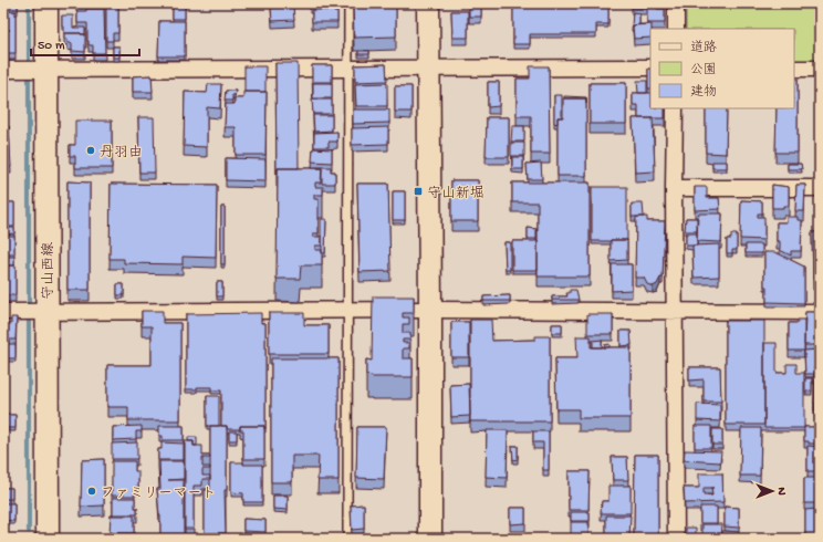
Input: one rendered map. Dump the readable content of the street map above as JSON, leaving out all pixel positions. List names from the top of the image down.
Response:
{
  "streets": {
    "street": ["守山西線"]
  },
  "places": {
    "other": ["丹羽由", "ファミリーマート"],
    "transit": ["守山新堀"]
  },
  "legend": ["道路", "公園", "建物"],
  "scale_bar": "50 m",
  "north": "right"
}
